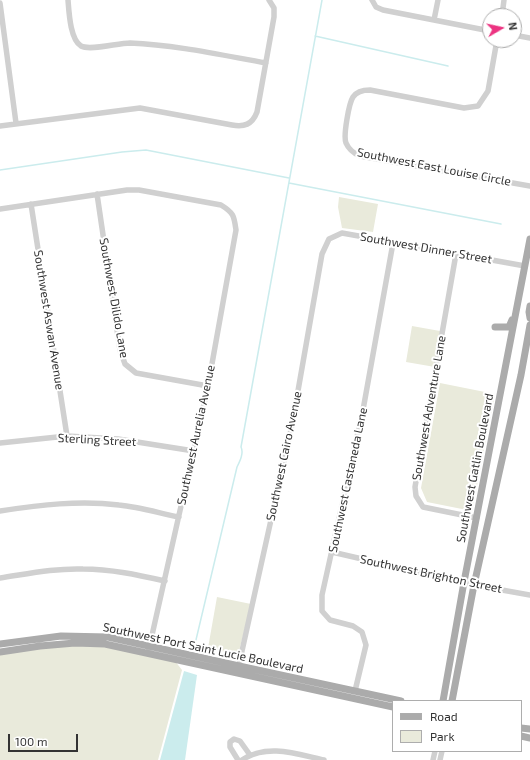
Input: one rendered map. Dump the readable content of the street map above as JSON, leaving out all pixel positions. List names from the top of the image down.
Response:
{
  "streets": {
    "main road": ["Southwest Gatlin Boulevard", "Southwest Port Saint Lucie Boulevard"],
    "street": [
      "Southwest East Louise Circle",
      "Southwest Dinner Street",
      "Southwest Dilido Lane",
      "Southwest Aswan Avenue",
      "Southwest Adventure Lane",
      "Southwest Aurelia Avenue",
      "Sterling Street",
      "Southwest Cairo Avenue",
      "Southwest Castaneda Lane",
      "Southwest Brighton Street"
    ]
  },
  "crossings": [
    ["Southwest Dinner Street", "Southwest Adventure Lane"],
    ["Southwest Dinner Street", "Southwest Cairo Avenue"],
    ["Southwest Dinner Street", "Southwest Gatlin Boulevard"],
    ["Southwest Dinner Street", "Southwest Castaneda Lane"],
    ["Southwest Dilido Lane", "Southwest Aurelia Avenue"],
    ["Southwest Aswan Avenue", "Sterling Street"],
    ["Southwest Adventure Lane", "Southwest Gatlin Boulevard"],
    ["Southwest Aurelia Avenue", "Sterling Street"],
    ["Southwest Aurelia Avenue", "Southwest Port Saint Lucie Boulevard"],
    ["Southwest Cairo Avenue", "Southwest Port Saint Lucie Boulevard"],
    ["Southwest Gatlin Boulevard", "Southwest Brighton Street"],
    ["Southwest Castaneda Lane", "Southwest Brighton Street"],
    ["Southwest Castaneda Lane", "Southwest Port Saint Lucie Boulevard"]
  ],
  "legend": ["Road", "Park"],
  "scale_bar": "100 m",
  "north": "right"
}
